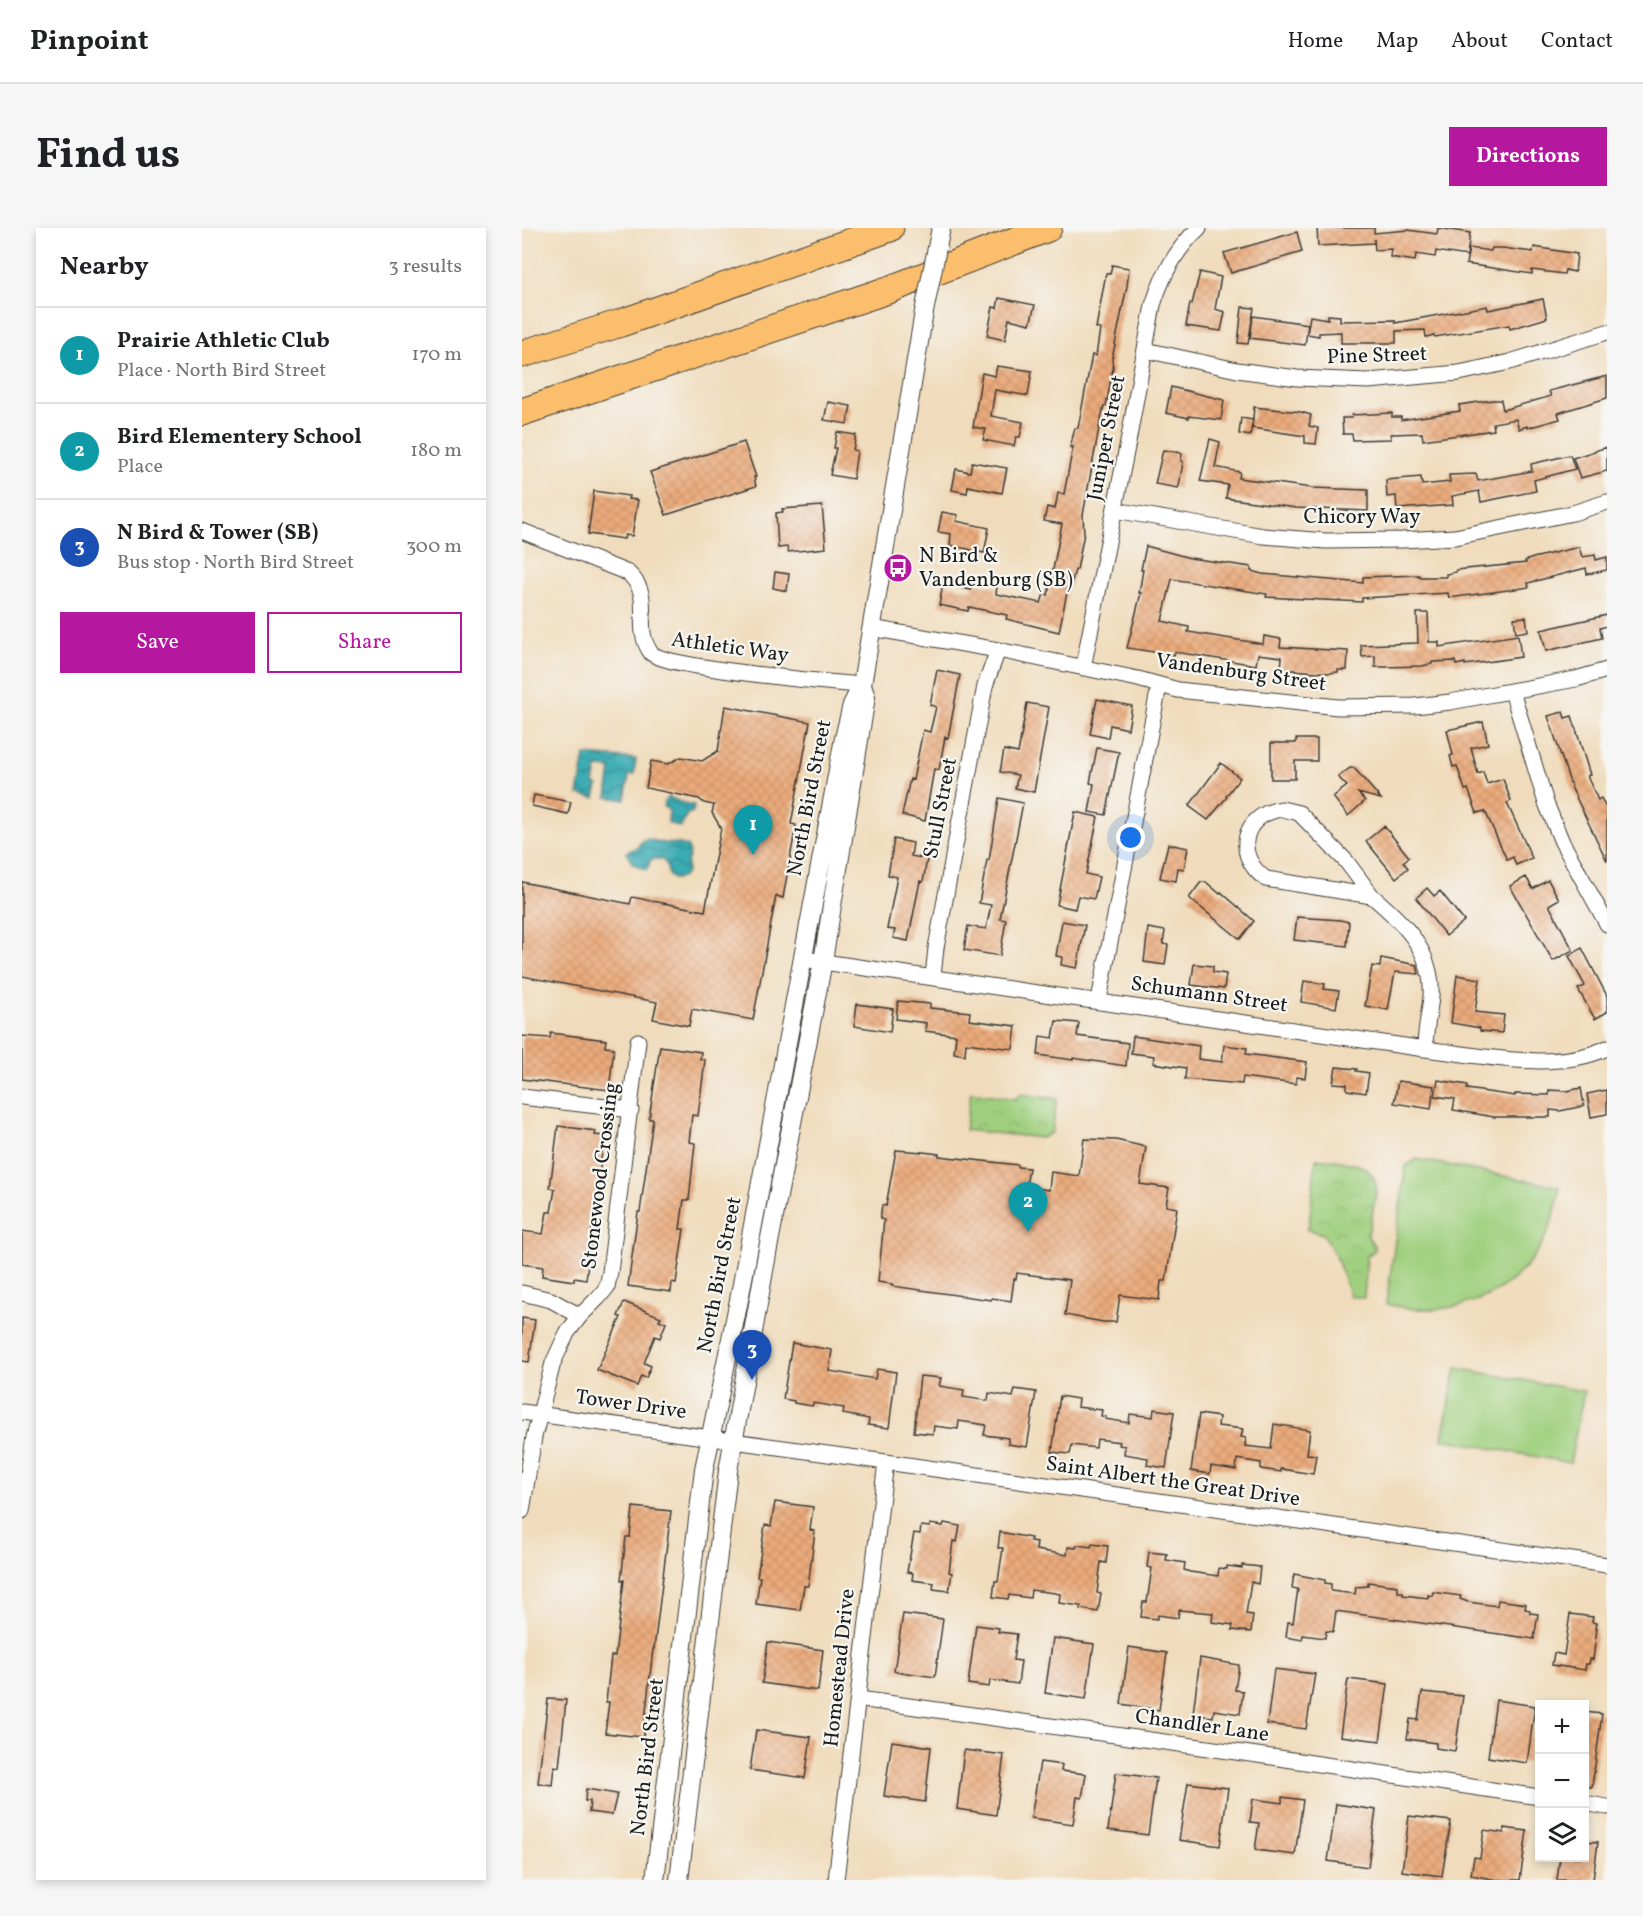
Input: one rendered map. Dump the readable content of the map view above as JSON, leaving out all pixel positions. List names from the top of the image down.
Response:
{
  "streets": {
    "street": [
      "Pine Street",
      "Juniper Street",
      "Chicory Way",
      "Athletic Way",
      "Vandenburg Street",
      "North Bird Street",
      "Stull Street",
      "Schumann Street",
      "Stonewood Crossing",
      "Tower Drive",
      "Saint Albert the Great Drive",
      "Homestead Drive",
      "Chandler Lane"
    ]
  },
  "crossings": [
    ["Pine Street", "Juniper Street"],
    ["Juniper Street", "Chicory Way"],
    ["Juniper Street", "Vandenburg Street"],
    ["Athletic Way", "North Bird Street"],
    ["Vandenburg Street", "North Bird Street"],
    ["Vandenburg Street", "Stull Street"],
    ["North Bird Street", "Schumann Street"],
    ["North Bird Street", "Tower Drive"],
    ["North Bird Street", "Saint Albert the Great Drive"],
    ["Stull Street", "Schumann Street"],
    ["Stonewood Crossing", "Tower Drive"],
    ["Tower Drive", "Saint Albert the Great Drive"],
    ["Saint Albert the Great Drive", "Homestead Drive"],
    ["Homestead Drive", "Chandler Lane"]
  ],
  "places": {
    "bus stop": ["N Bird & Vandenburg (SB)"]
  },
  "page": {
    "header": "Pinpoint",
    "nav": [
      "Home",
      "Map",
      "About",
      "Contact"
    ],
    "title": "Find us",
    "buttons": [
      "Directions",
      ["Save", "Share"]
    ],
    "heading": ["Nearby", "3 results"],
    "list": [
      {
        "mark": "1",
        "name": "Prairie Athletic Club",
        "note": "Place · North Bird Street",
        "value": "170 m"
      },
      {
        "mark": "2",
        "name": "Bird Elementery School",
        "note": "Place",
        "value": "180 m"
      },
      {
        "mark": "3",
        "name": "N Bird & Tower (SB)",
        "note": "Bus stop · North Bird Street",
        "value": "300 m"
      }
    ],
    "pins": ["1", "2", "3"],
    "map_buttons": ["+", "−"]
  }
}
